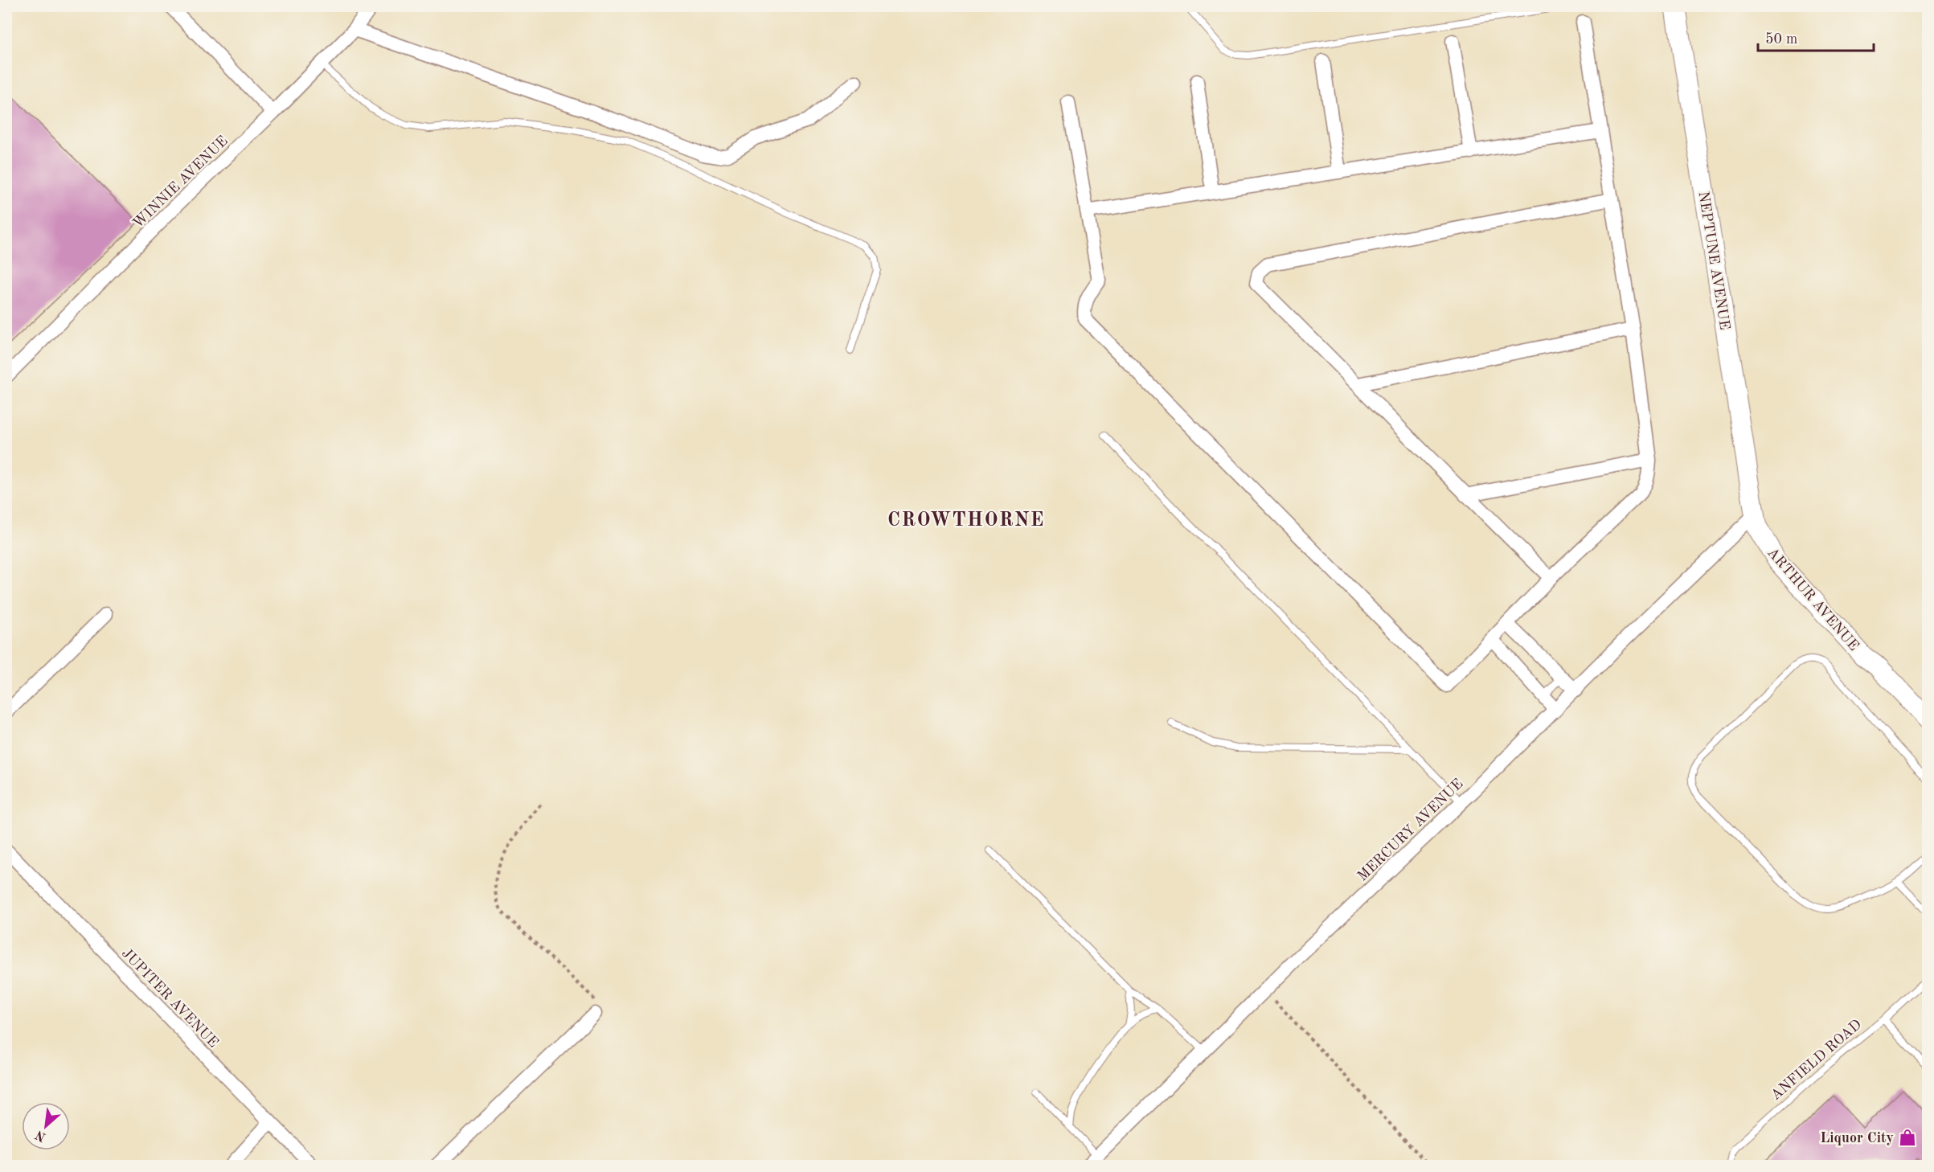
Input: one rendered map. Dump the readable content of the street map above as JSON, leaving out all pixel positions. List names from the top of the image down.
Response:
{
  "streets": {
    "main road": ["NEPTUNE AVENUE", "ARTHUR AVENUE"],
    "street": ["WINNIE AVENUE", "MERCURY AVENUE", "JUPITER AVENUE"],
    "lane": ["ANFIELD ROAD"]
  },
  "crossings": [
    ["NEPTUNE AVENUE", "ARTHUR AVENUE"],
    ["NEPTUNE AVENUE", "MERCURY AVENUE"],
    ["ARTHUR AVENUE", "MERCURY AVENUE"]
  ],
  "districts": ["CROWTHORNE"],
  "places": {
    "shop": ["Liquor City"]
  },
  "scale_bar": "50 m",
  "north": "bottom left"
}
